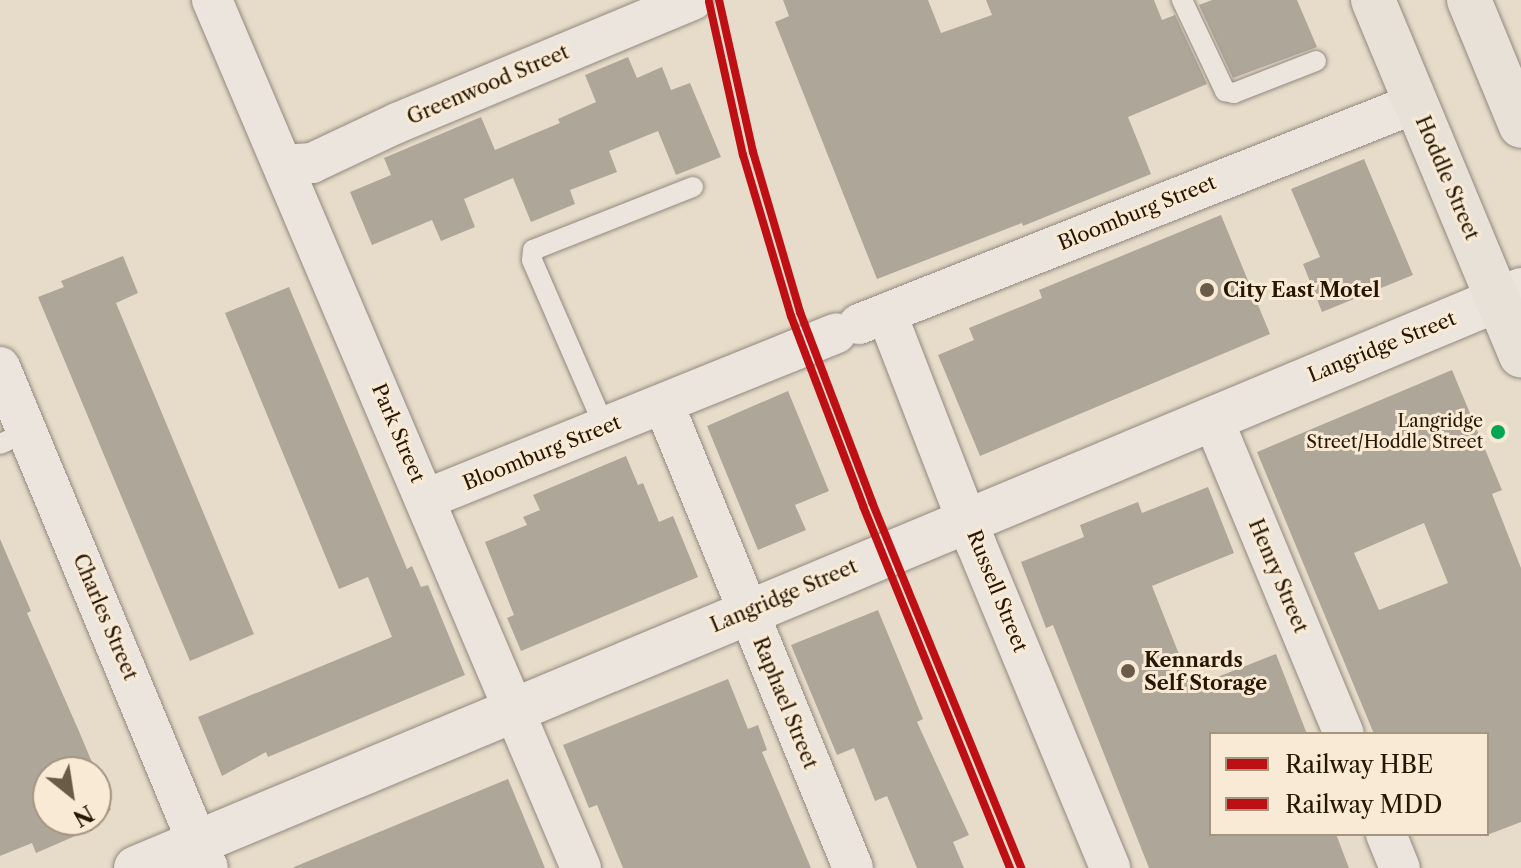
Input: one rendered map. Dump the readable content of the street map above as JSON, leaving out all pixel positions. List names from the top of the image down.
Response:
{
  "streets": {
    "highway": ["Hoddle Street"],
    "street": [
      "Greenwood Street",
      "Bloomburg Street",
      "Langridge Street",
      "Park Street",
      "Henry Street",
      "Russell Street",
      "Charles Street",
      "Raphael Street"
    ]
  },
  "crossings": [
    ["Greenwood Street", "Park Street"],
    ["Hoddle Street", "Bloomburg Street"],
    ["Hoddle Street", "Langridge Street"],
    ["Bloomburg Street", "Park Street"],
    ["Bloomburg Street", "Russell Street"],
    ["Bloomburg Street", "Raphael Street"],
    ["Langridge Street", "Park Street"],
    ["Langridge Street", "Henry Street"],
    ["Langridge Street", "Russell Street"],
    ["Langridge Street", "Charles Street"],
    ["Langridge Street", "Raphael Street"]
  ],
  "places": ["City East Motel", "Langridge Street/Hoddle Street", "Kennards Self Storage"],
  "lines": ["rail line HBE", "rail line MDD"],
  "legend": ["Railway HBE", "Railway MDD"],
  "north": "bottom right"
}
